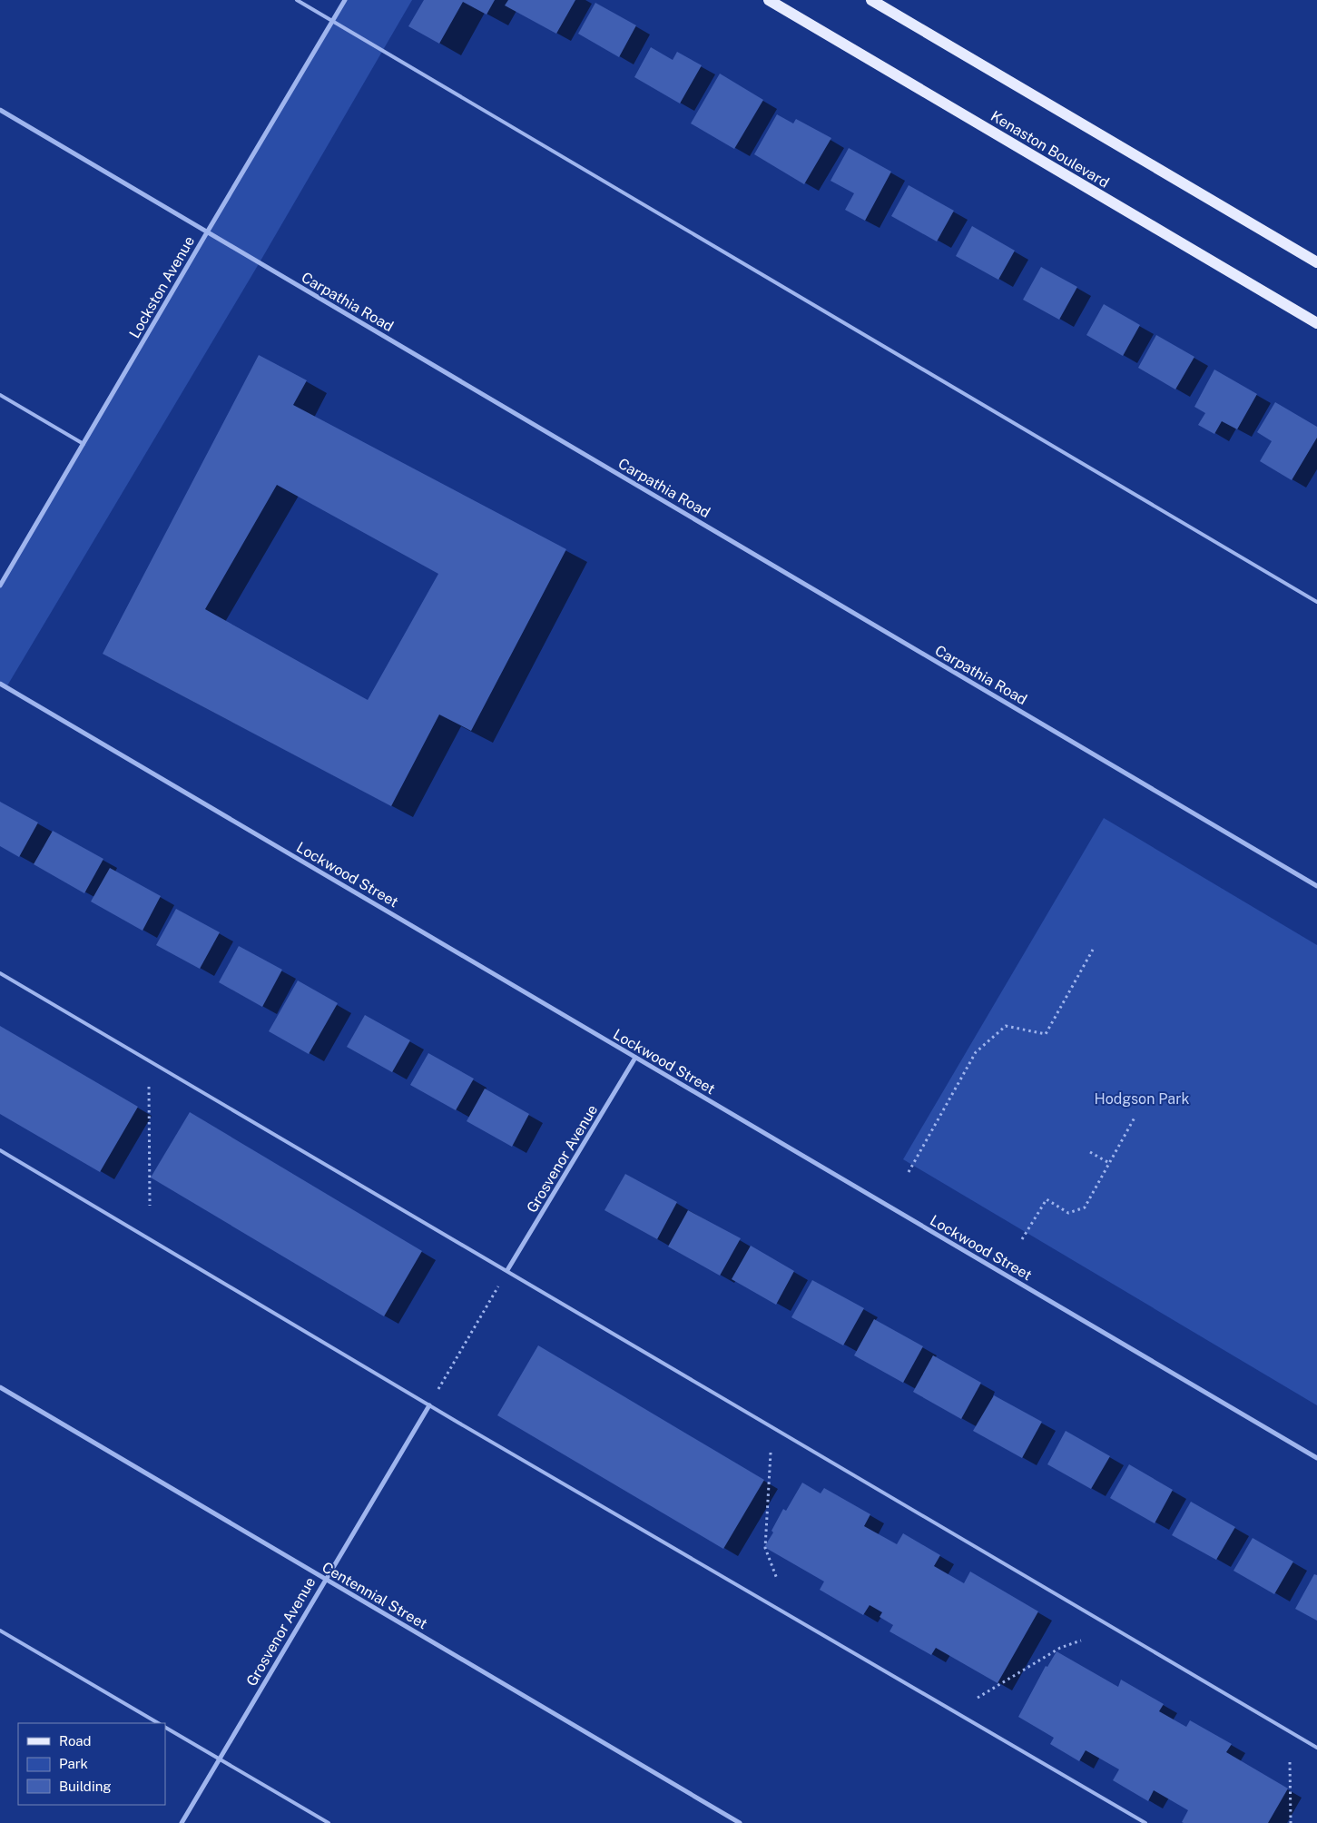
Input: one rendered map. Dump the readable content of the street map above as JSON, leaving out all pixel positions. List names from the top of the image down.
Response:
{
  "streets": {
    "main road": ["Kenaston Boulevard"],
    "street": [
      "Lockston Avenue",
      "Carpathia Road",
      "Lockwood Street",
      "Grosvenor Avenue",
      "Centennial Street"
    ]
  },
  "crossings": [
    ["Lockston Avenue", "Carpathia Road"],
    ["Lockwood Street", "Grosvenor Avenue"],
    ["Grosvenor Avenue", "Centennial Street"]
  ],
  "parks": ["Hodgson Park"],
  "legend": ["Road", "Park", "Building"]
}
